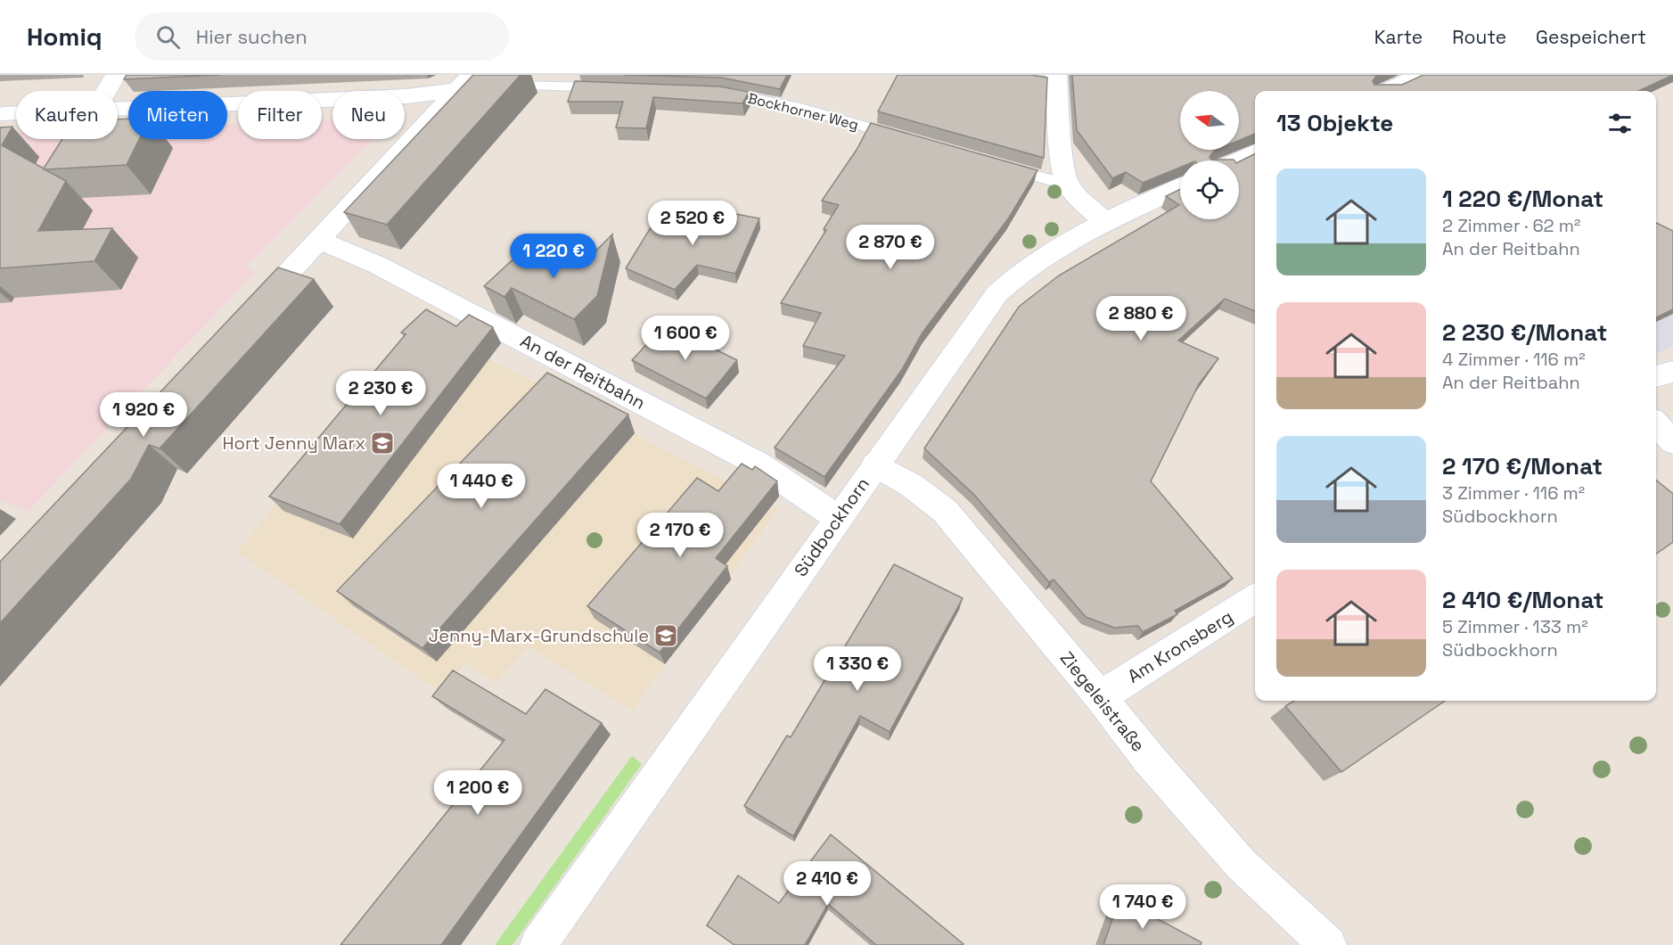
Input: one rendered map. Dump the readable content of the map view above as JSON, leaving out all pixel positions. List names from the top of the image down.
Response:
{
  "streets": {
    "street": [
      "An der Reitbahn",
      "Südbockhorn",
      "Am Kronsberg",
      "Ziegeleistraße"
    ],
    "lane": ["Bockhorner Weg"]
  },
  "crossings": [
    ["An der Reitbahn", "Südbockhorn"],
    ["Südbockhorn", "Ziegeleistraße"],
    ["Am Kronsberg", "Ziegeleistraße"]
  ],
  "places": {
    "school or university": ["Hort Jenny Marx", "Jenny-Marx-Grundschule"]
  },
  "north": "left",
  "page": {
    "header": "Homiq",
    "search": "Hier suchen",
    "nav": ["Karte", "Route", "Gespeichert"],
    "chip": [
      "Kaufen",
      "Mieten",
      "Filter",
      "Neu"
    ],
    "heading": "13 Objekte",
    "list": [
      {
        "name": "1 220 €/Monat",
        "note": "2 Zimmer · 62 m² · An der Reitbahn"
      },
      {
        "name": "2 230 €/Monat",
        "note": "4 Zimmer · 116 m² · An der Reitbahn"
      },
      {
        "name": "2 170 €/Monat",
        "note": "3 Zimmer · 116 m² · Südbockhorn"
      },
      {
        "name": "2 410 €/Monat",
        "note": "5 Zimmer · 133 m² · Südbockhorn"
      }
    ],
    "price": [
      "2 520 €",
      "2 870 €",
      "1 220 €",
      "2 880 €",
      "1 600 €",
      "2 230 €",
      "1 920 €",
      "1 440 €",
      "2 170 €",
      "1 330 €",
      "1 200 €",
      "2 410 €",
      "1 740 €"
    ]
  }
}
